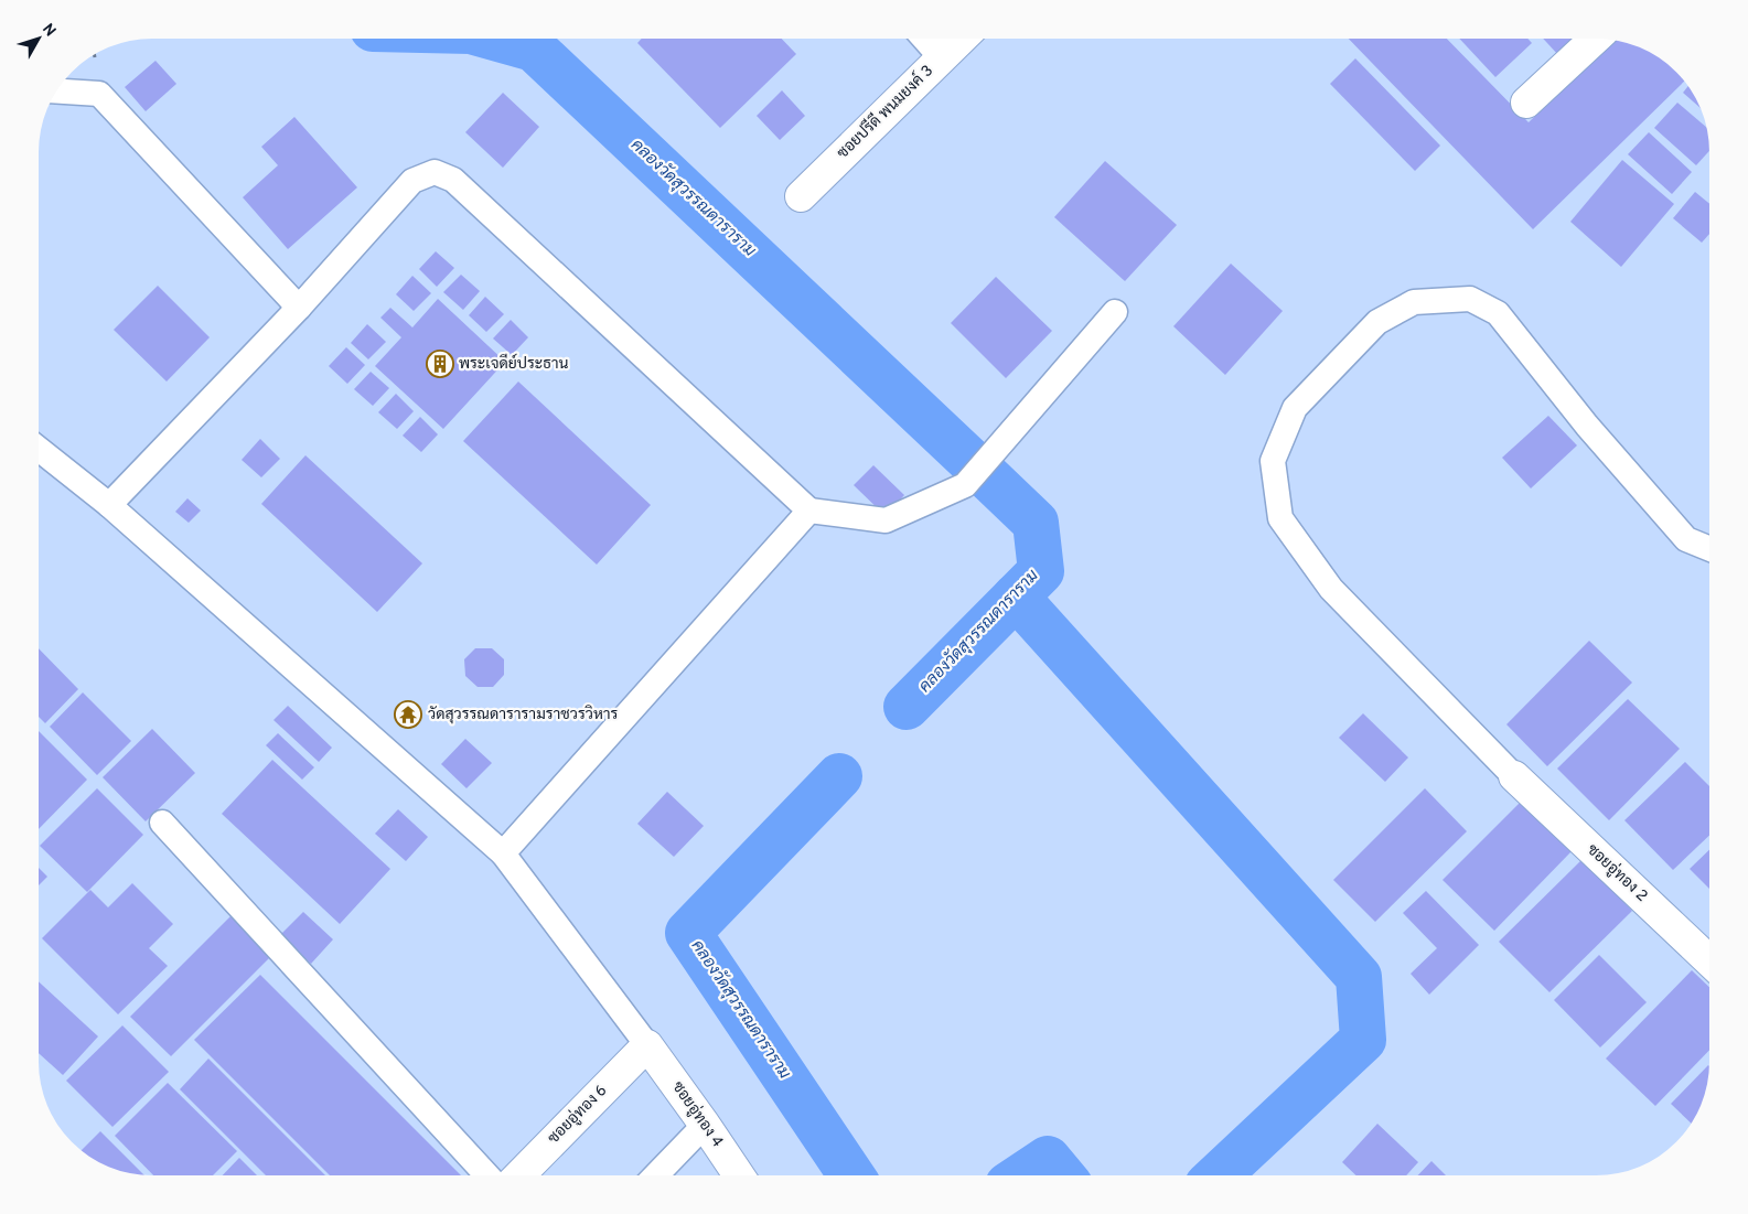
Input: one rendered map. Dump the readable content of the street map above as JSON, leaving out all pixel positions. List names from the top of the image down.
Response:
{
  "streets": {
    "street": [
      "ซอยปรีดี พนมยงค์ 3",
      "ซอยอู่ทอง 2",
      "ซอยอู่ทอง 6",
      "ซอยอู่ทอง 4"
    ]
  },
  "crossings": [
    ["ซอยอู่ทอง 6", "ซอยอู่ทอง 4"]
  ],
  "water": ["คลองวัดสุวรรณดาราราม"],
  "places": {
    "building": ["พระเจดีย์ประธาน"],
    "temple": ["วัดสุวรรณดารารามราชวรวิหาร"]
  },
  "north": "top right"
}
